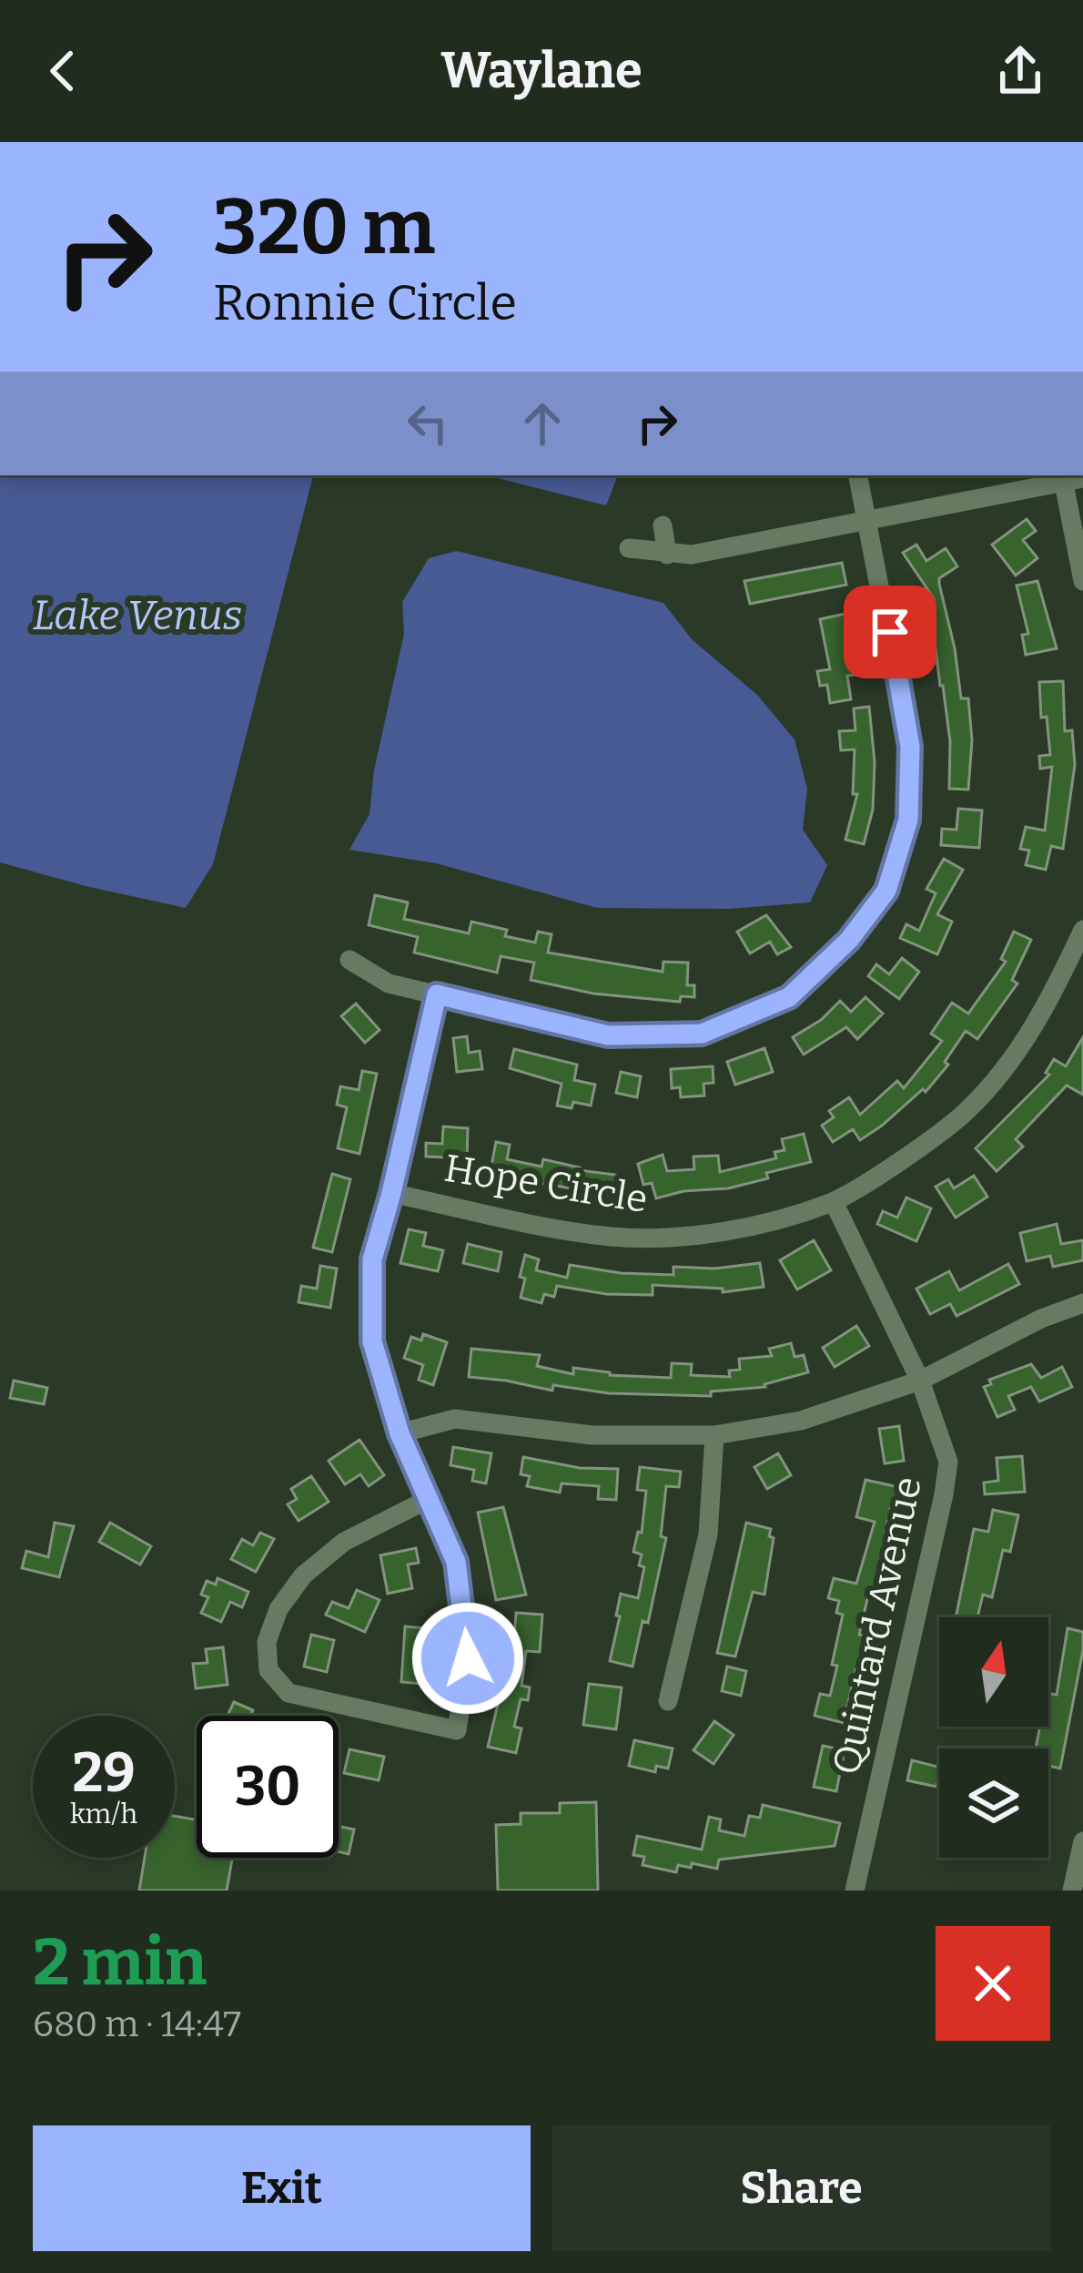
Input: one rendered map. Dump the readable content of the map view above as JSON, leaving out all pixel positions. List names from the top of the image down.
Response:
{
  "streets": {
    "street": ["Hope Circle", "Quintard Avenue"]
  },
  "crossings": [
    ["Hope Circle", "Quintard Avenue"]
  ],
  "water": ["Lake Venus"],
  "north": "top",
  "page": {
    "header": "Waylane",
    "turn": ["320 m", "Ronnie Circle"],
    "speed": "29 km/h",
    "limit": "30",
    "heading": ["2 min", "680 m · 14:47"],
    "buttons": ["Exit", "Share"]
  }
}
